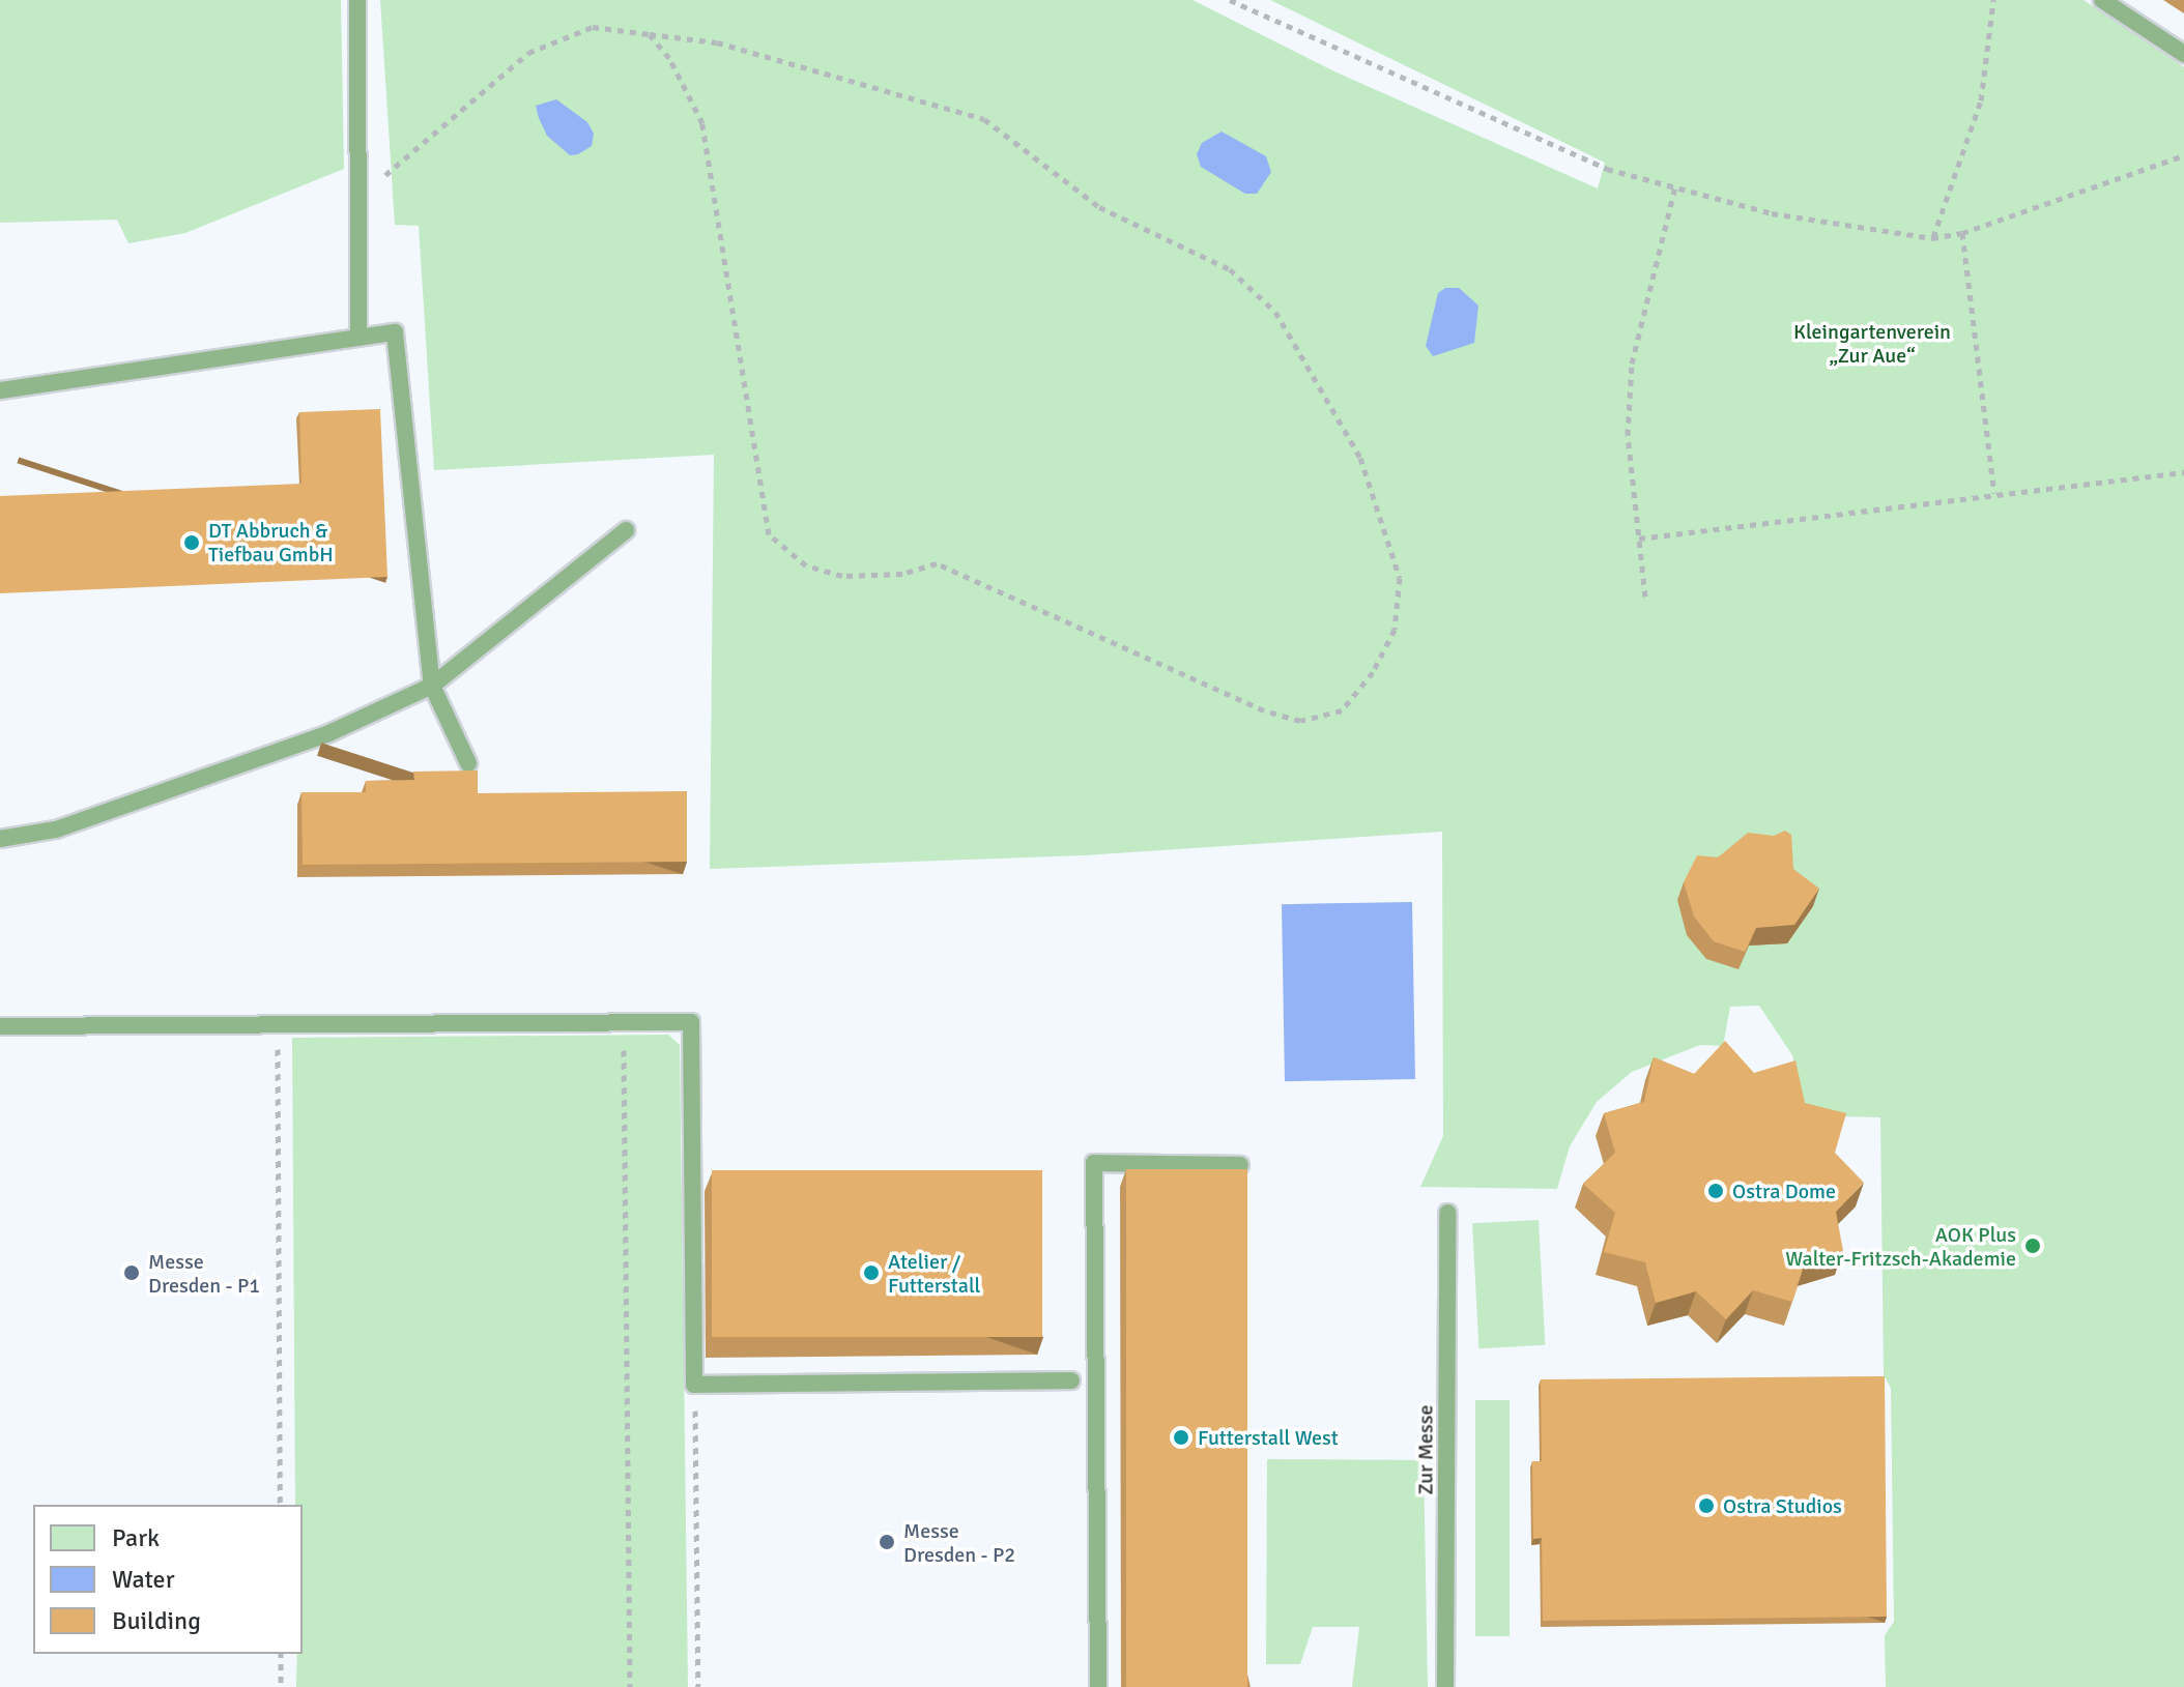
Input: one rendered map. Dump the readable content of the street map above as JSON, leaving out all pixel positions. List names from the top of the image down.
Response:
{
  "streets": {
    "lane": ["Zur Messe"]
  },
  "parks": ["Kleingartenverein „Zur Aue“"],
  "places": [
    "DT Abbruch & Tiefbau GmbH",
    "Ostra Dome",
    "AOK Plus Walter-Fritzsch-Akademie",
    "Messe Dresden - P1",
    "Atelier / Futterstall",
    "Futterstall West",
    "Ostra Studios",
    "Messe Dresden - P2"
  ],
  "legend": ["Park", "Water", "Building"]
}
